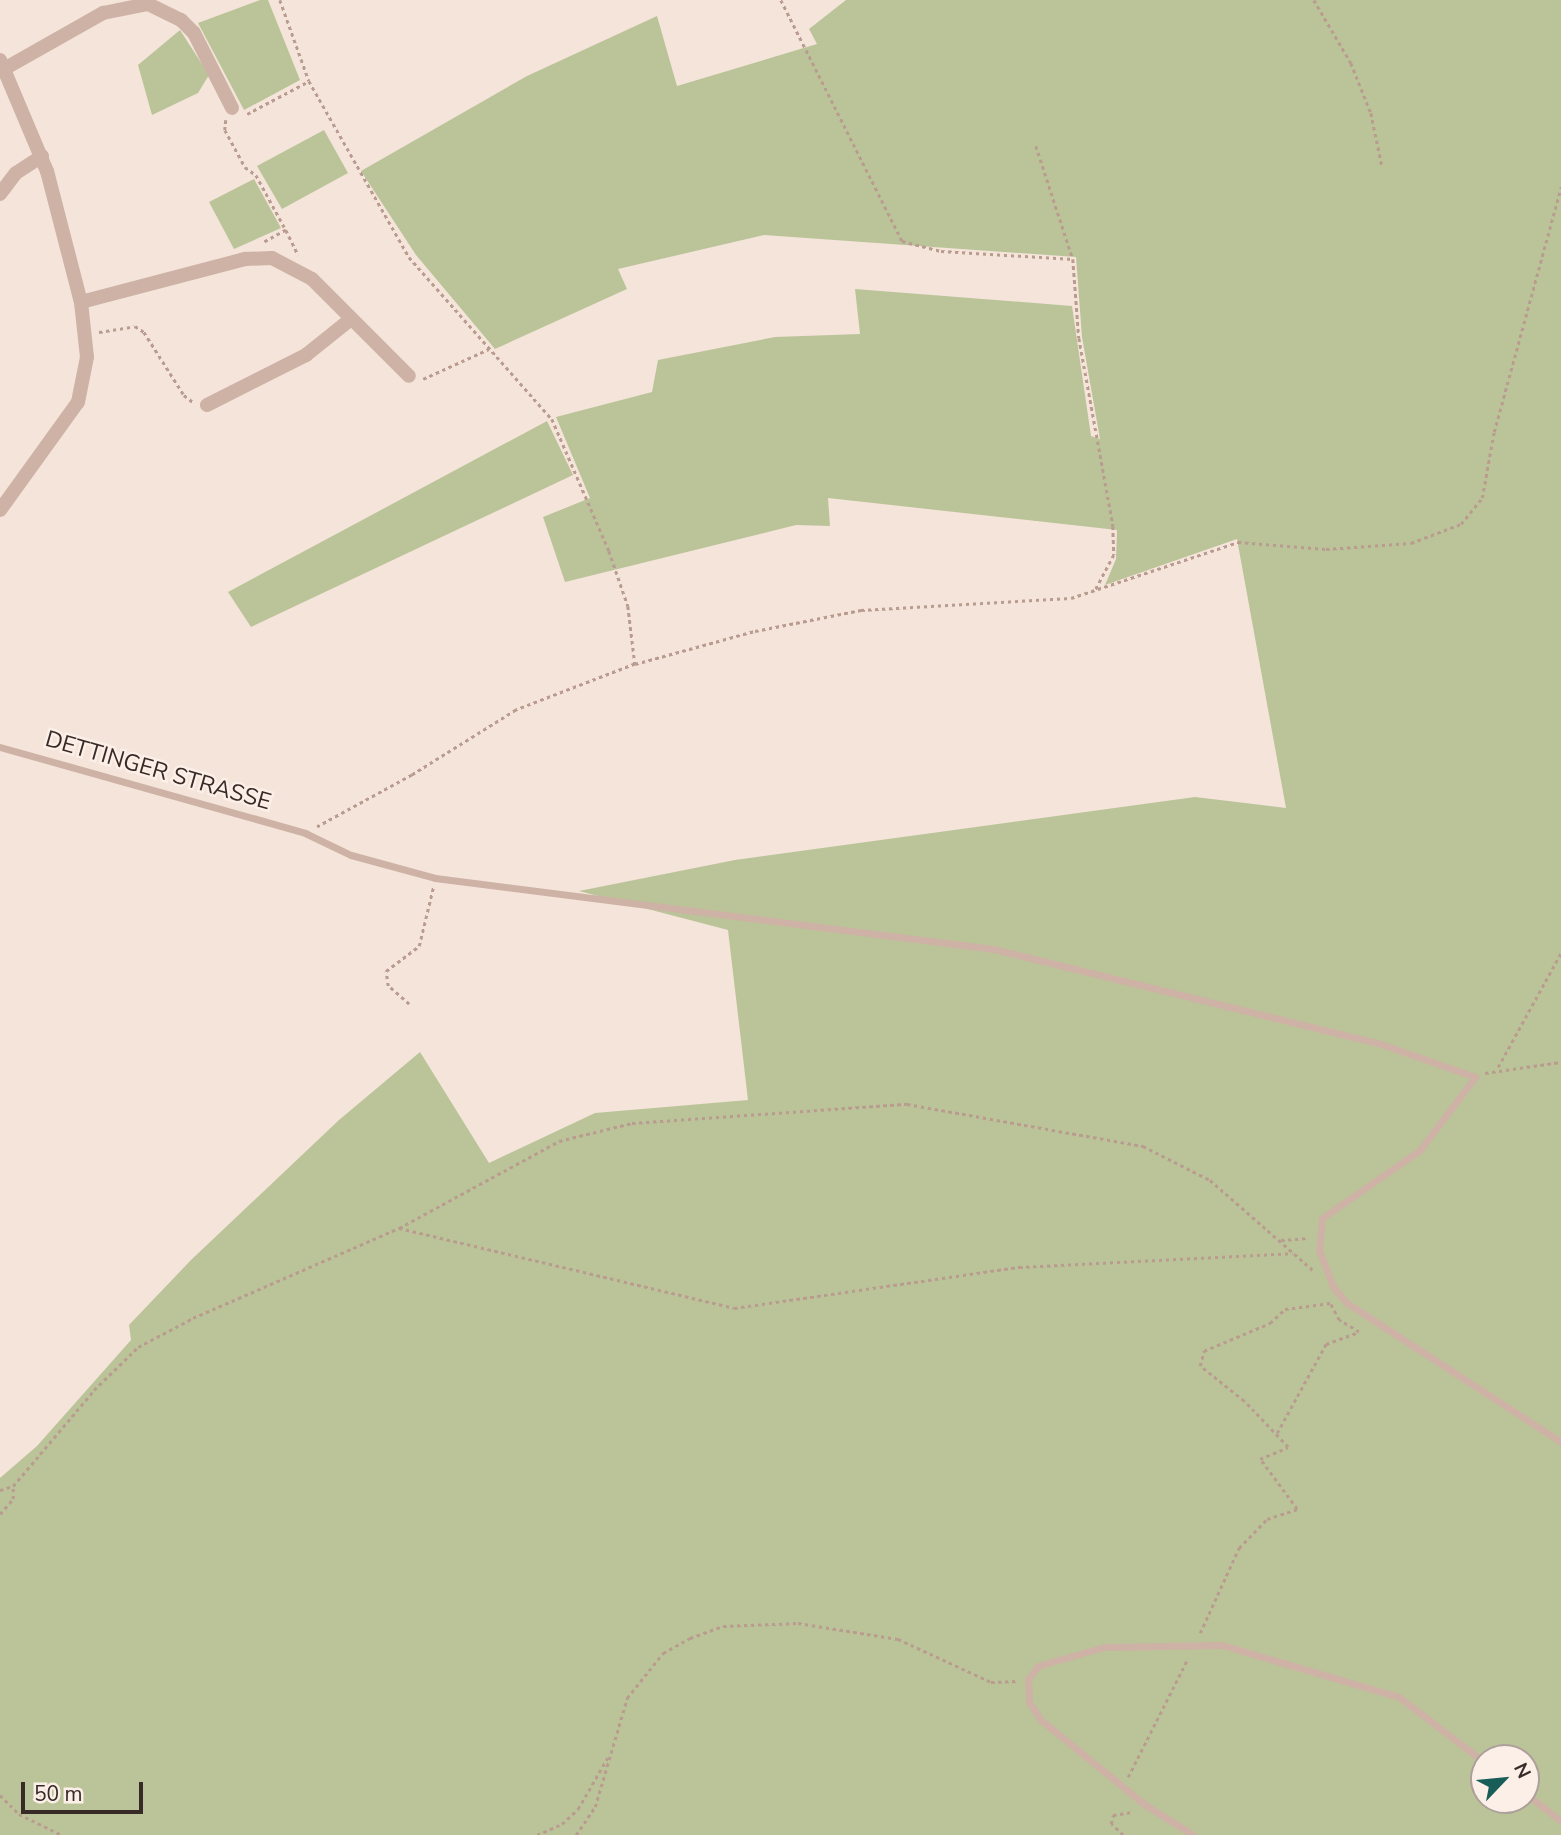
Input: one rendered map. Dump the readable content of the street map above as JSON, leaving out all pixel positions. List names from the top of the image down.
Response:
{
  "streets": {
    "lane": ["DETTINGER STRASSE"]
  },
  "scale_bar": "50 m",
  "north": "top right"
}
